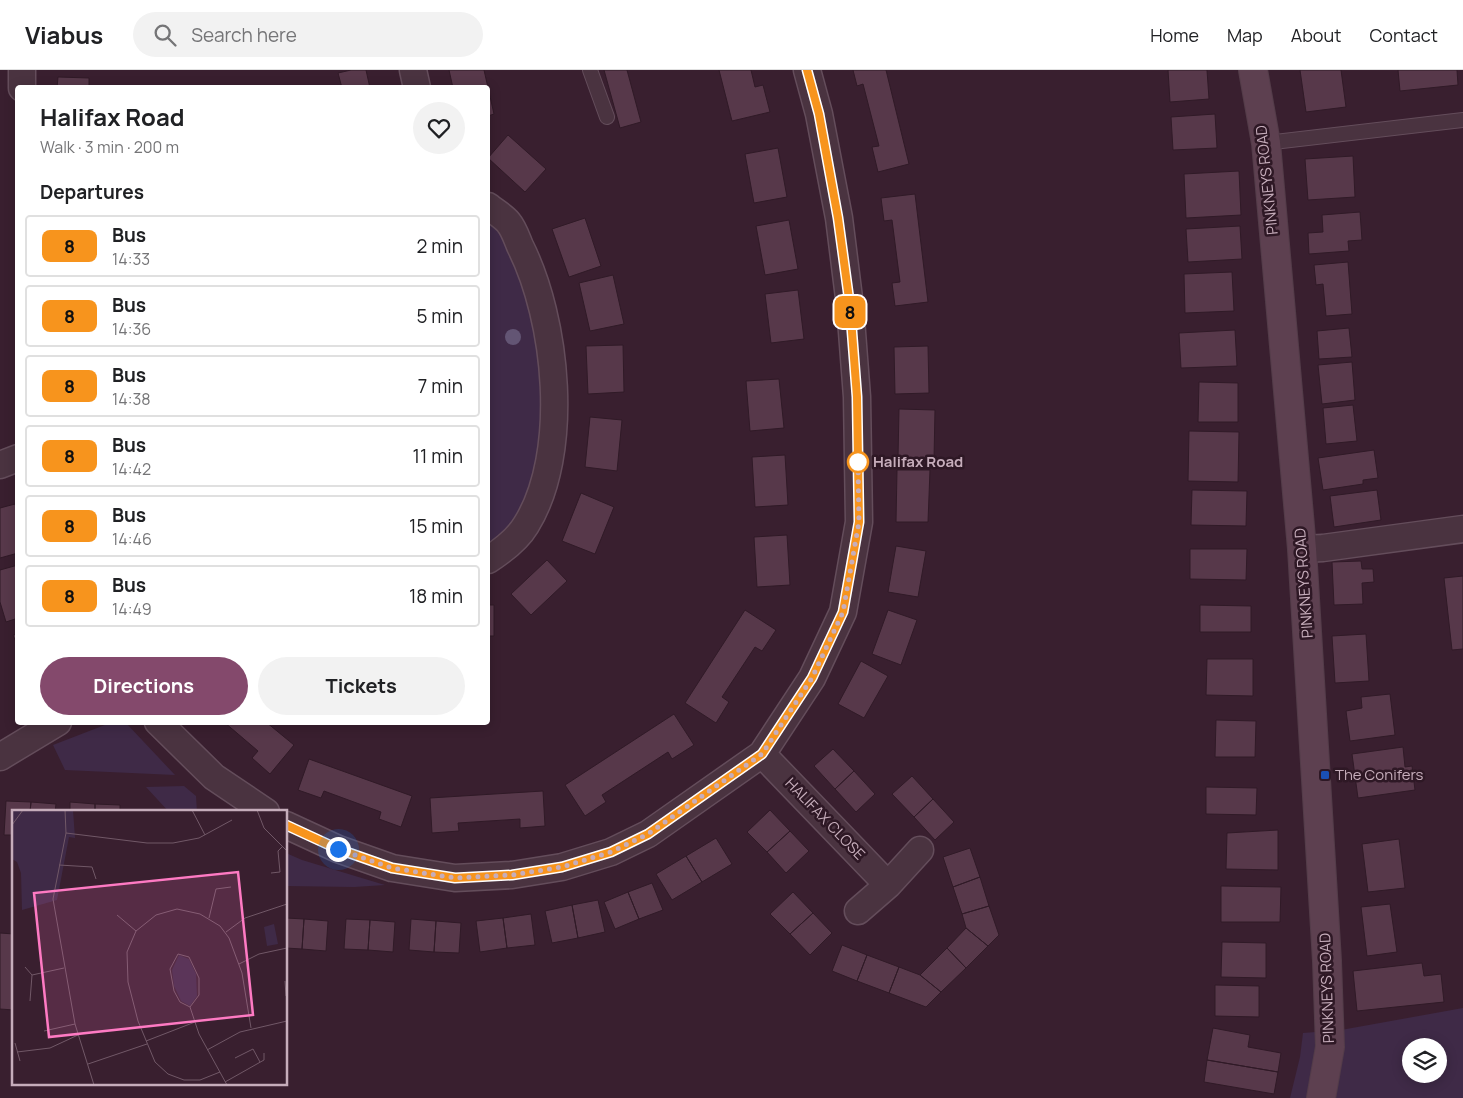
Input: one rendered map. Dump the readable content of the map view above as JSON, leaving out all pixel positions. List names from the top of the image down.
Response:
{
  "streets": {
    "street": ["PINKNEYS ROAD", "HALIFAX CLOSE"]
  },
  "places": {
    "other": ["Halifax Road"],
    "transit": ["The Conifers"]
  },
  "lines": ["bus line 8"],
  "page": {
    "header": "Viabus",
    "search": "Search here",
    "nav": [
      "Home",
      "Map",
      "About",
      "Contact"
    ],
    "on_map": "8",
    "heading": [
      ["Halifax Road", "Walk · 3 min · 200 m"],
      "Departures"
    ],
    "list": [
      {
        "mark": "8",
        "name": "Bus",
        "note": "14:33",
        "value": "2 min"
      },
      {
        "mark": "8",
        "name": "Bus",
        "note": "14:36",
        "value": "5 min"
      },
      {
        "mark": "8",
        "name": "Bus",
        "note": "14:38",
        "value": "7 min"
      },
      {
        "mark": "8",
        "name": "Bus",
        "note": "14:42",
        "value": "11 min"
      },
      {
        "mark": "8",
        "name": "Bus",
        "note": "14:46",
        "value": "15 min"
      },
      {
        "mark": "8",
        "name": "Bus",
        "note": "14:49",
        "value": "18 min"
      }
    ],
    "buttons": ["Directions", "Tickets"]
  }
}
